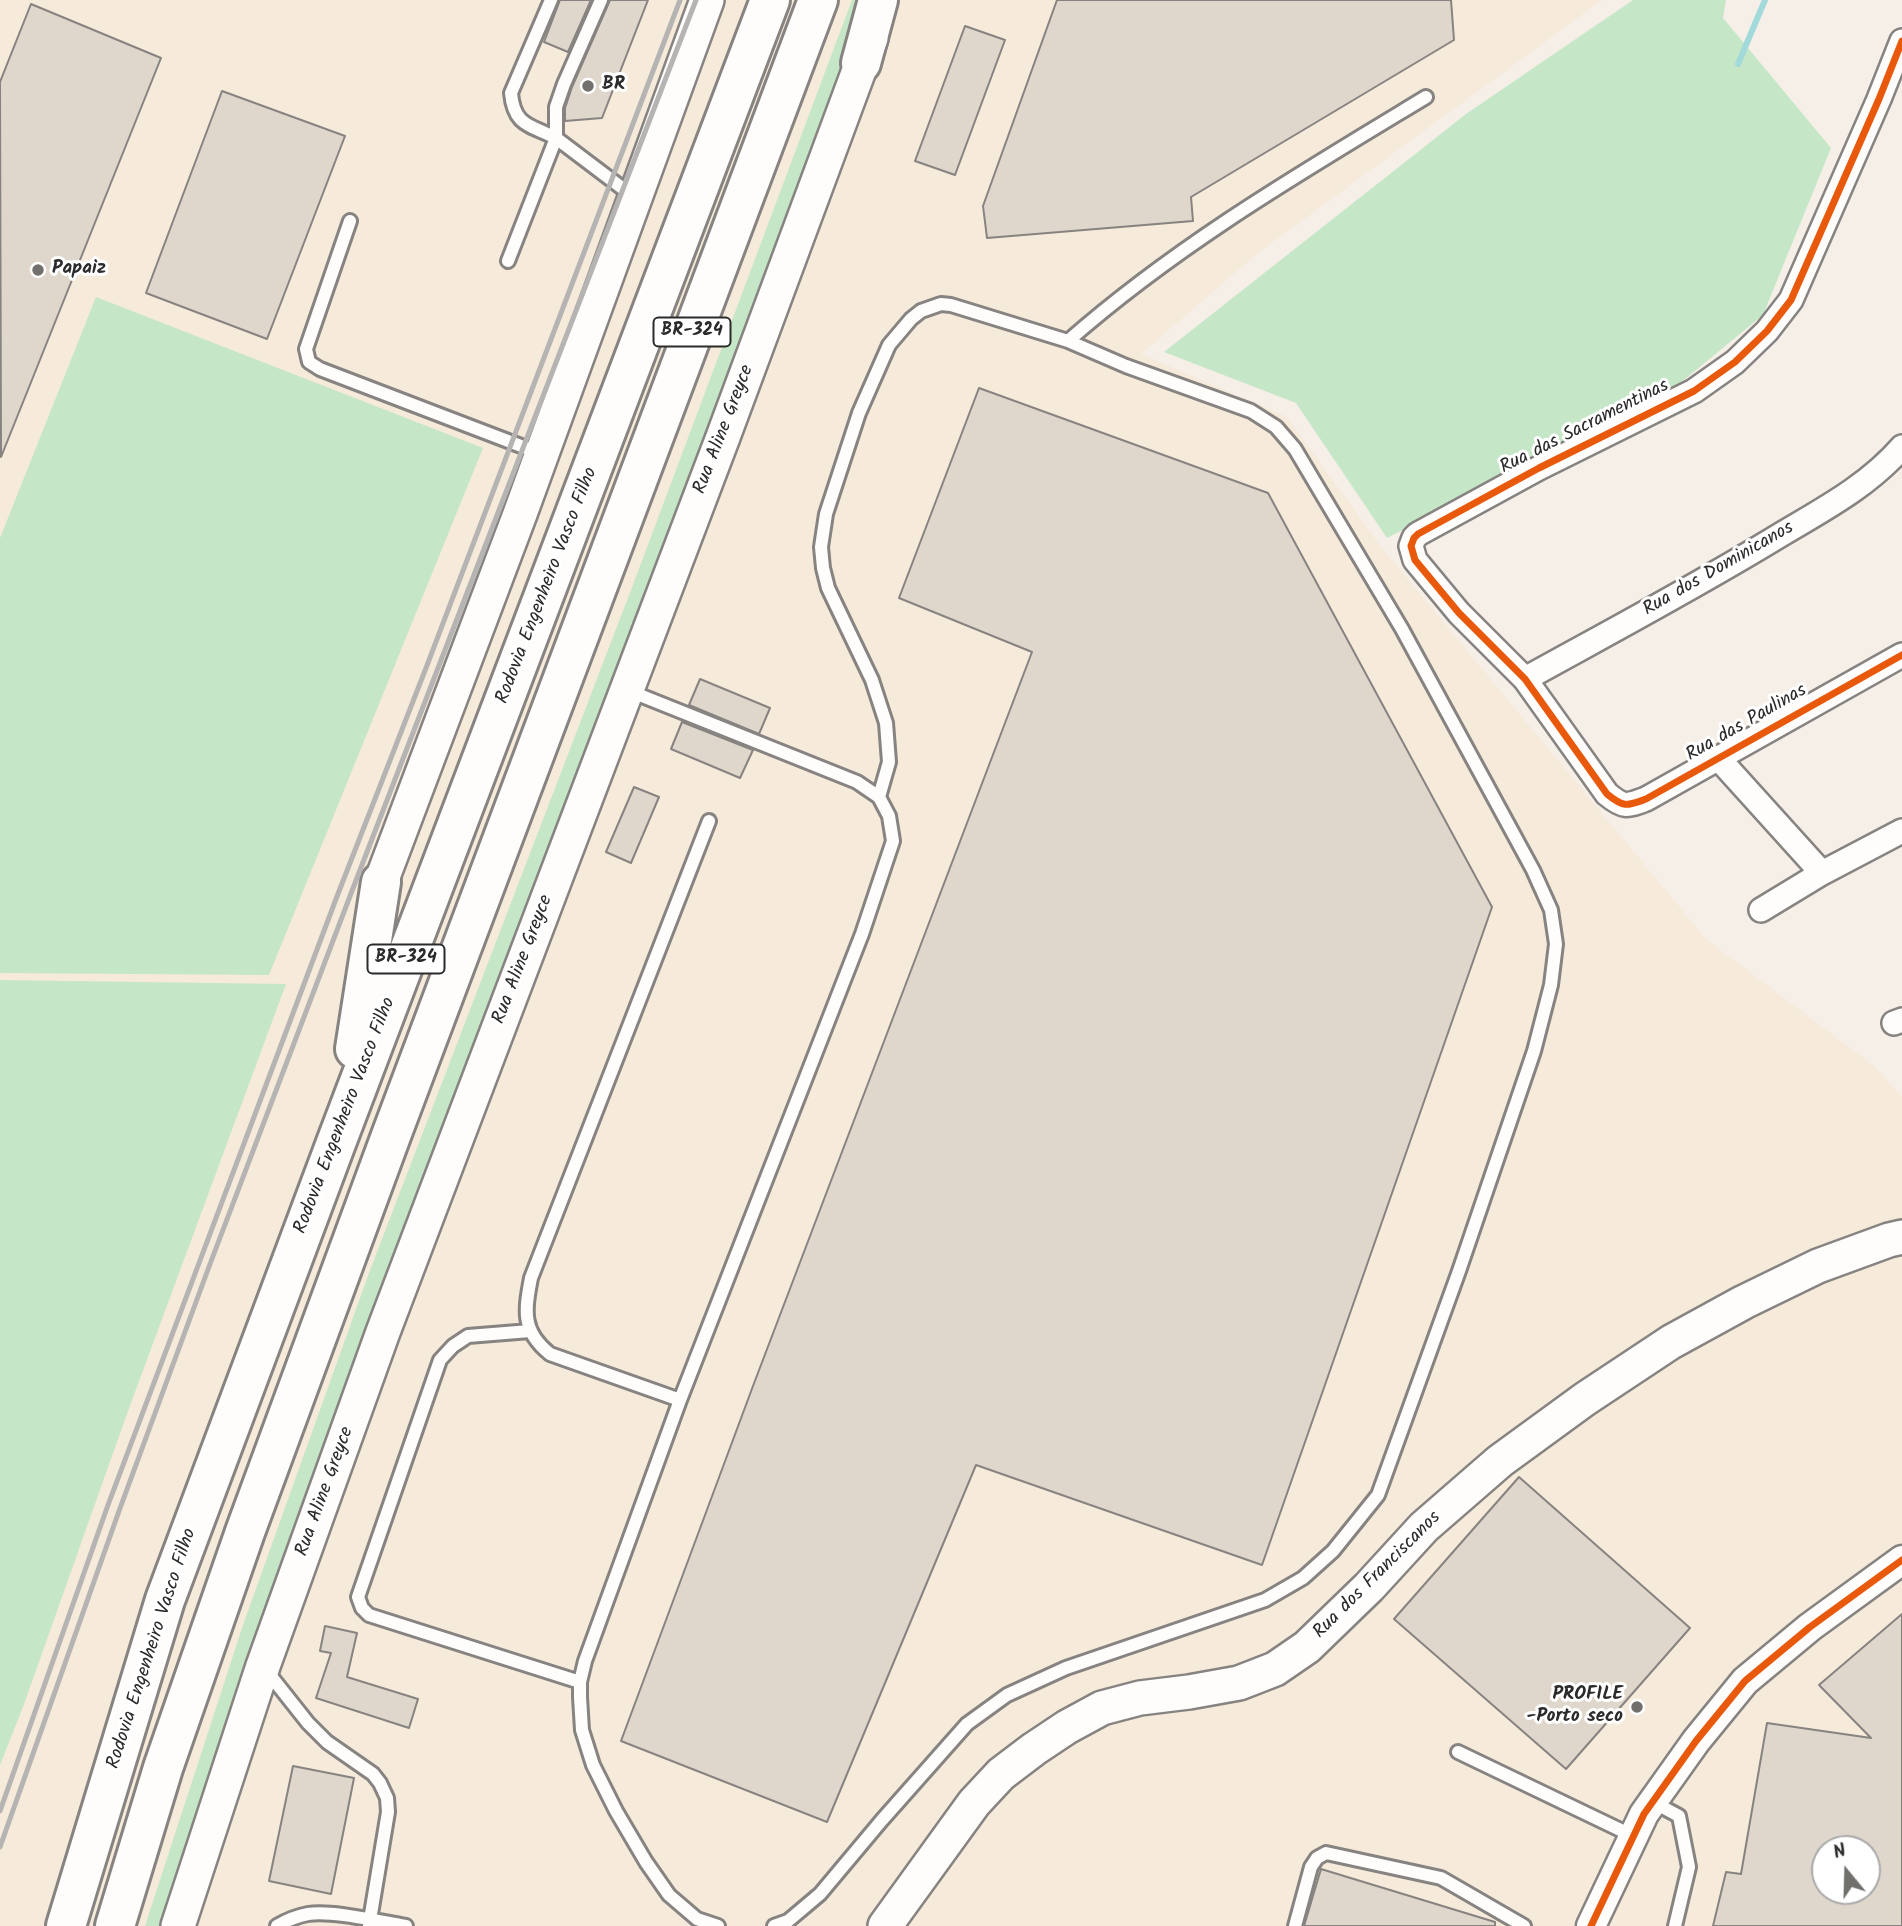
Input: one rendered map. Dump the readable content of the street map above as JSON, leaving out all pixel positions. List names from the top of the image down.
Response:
{
  "streets": {
    "highway": ["BR-324", "Rodovia Engenheiro Vasco Filho"],
    "main road": ["Rua Aline Greyce", "Rua dos Franciscanos"],
    "street": ["Rua das Sacramentinas", "Rua dos Dominicanos", "Rua das Paulinas"]
  },
  "crossings": [
    ["Rua das Sacramentinas", "Rua dos Dominicanos"],
    ["Rua das Sacramentinas", "Rua das Paulinas"]
  ],
  "places": ["BR", "Papaiz", "PROFILE -Porto seco"],
  "north": "top"
}
